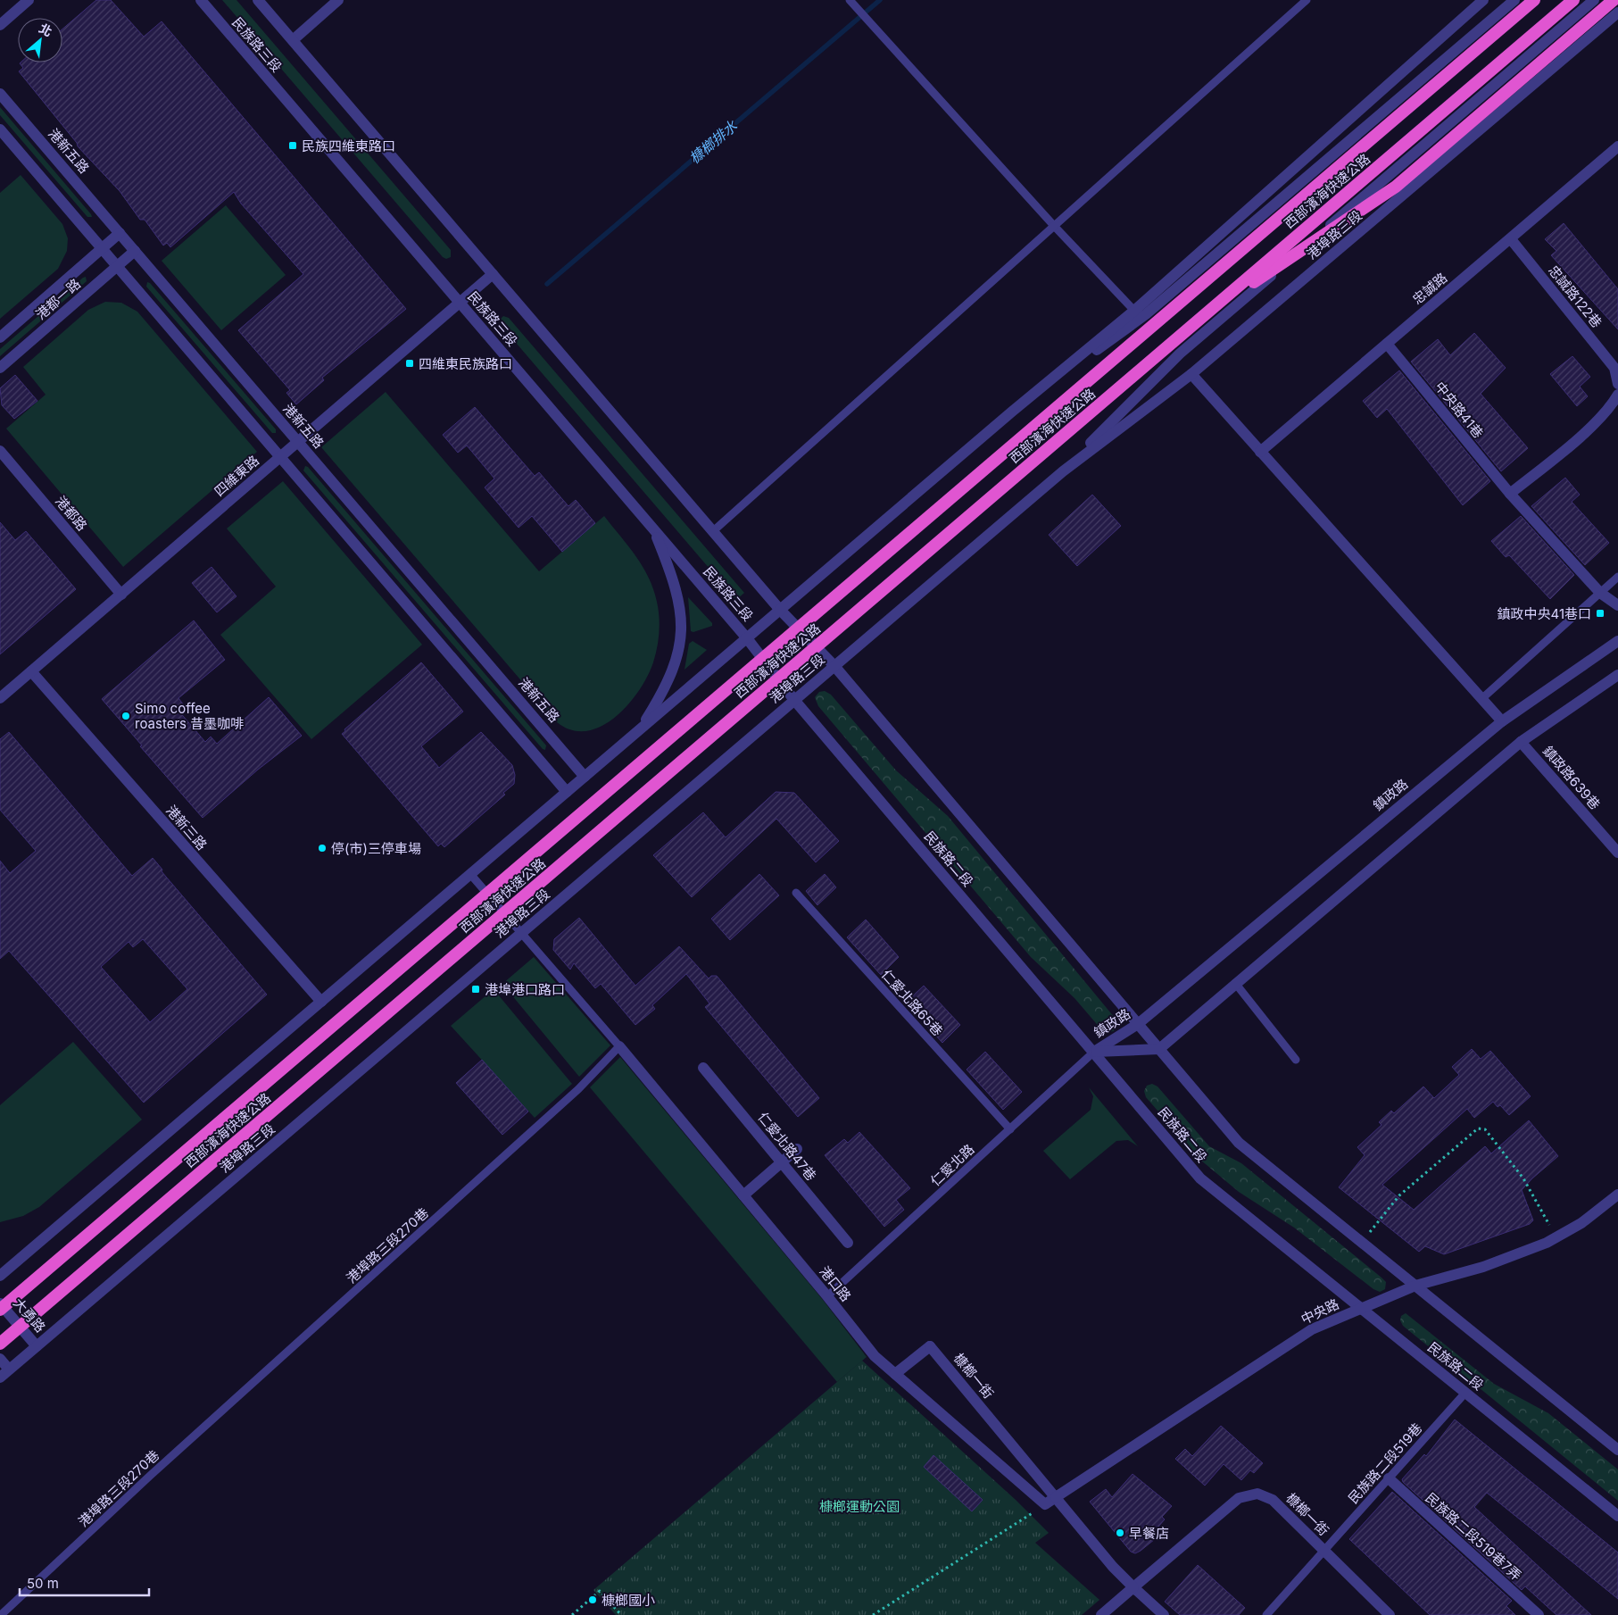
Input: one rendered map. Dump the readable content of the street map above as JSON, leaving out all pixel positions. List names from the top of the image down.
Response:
{
  "streets": {
    "highway": ["西部濱海快速公路"],
    "street": [
      "民族路三段",
      "港新五路",
      "港埠路三段",
      "忠誠路",
      "忠誠路122巷",
      "港都一路",
      "中央路41巷",
      "四維東路",
      "港都路",
      "鎮政路639巷",
      "鎮政路",
      "港新三路",
      "民族路二段",
      "仁愛北路47巷",
      "港口路",
      "中央路",
      "大勇路",
      "槺榔一街",
      "民族路二段519巷7弄"
    ],
    "lane": [
      "仁愛北路65巷",
      "仁愛北路",
      "港埠路三段270巷",
      "民族路二段519巷"
    ]
  },
  "crossings": [
    ["民族路三段", "港埠路三段"],
    ["民族路三段", "四維東路"],
    ["民族路三段", "民族路二段"],
    ["港新五路", "港都一路"],
    ["港新五路", "四維東路"],
    ["港埠路三段", "民族路二段"],
    ["港埠路三段", "大勇路"],
    ["忠誠路", "忠誠路122巷"],
    ["忠誠路", "中央路41巷"],
    ["四維東路", "港都路"],
    ["四維東路", "港新三路"],
    ["鎮政路", "民族路二段"],
    ["鎮政路", "仁愛北路"],
    ["民族路二段", "仁愛北路"],
    ["民族路二段", "中央路"],
    ["民族路二段", "民族路二段519巷"],
    ["仁愛北路65巷", "仁愛北路"],
    ["仁愛北路", "港口路"],
    ["港埠路三段270巷", "港口路"],
    ["港口路", "槺榔一街"],
    ["中央路", "槺榔一街"],
    ["槺榔一街", "民族路二段519巷"],
    ["民族路二段519巷", "民族路二段519巷7弄"]
  ],
  "water": ["槺榔排水"],
  "parks": ["槺榔運動公園"],
  "places": {
    "transit": [
      "民族四維東路口",
      "四維東民族路口",
      "鎮政中央41巷口",
      "港埠港口路口"
    ],
    "other": [
      "Simo coffee roasters 昔墨咖啡",
      "停(市)三停車場",
      "早餐店",
      "槺榔國小"
    ]
  },
  "scale_bar": "50 m",
  "north": "top right"
}
